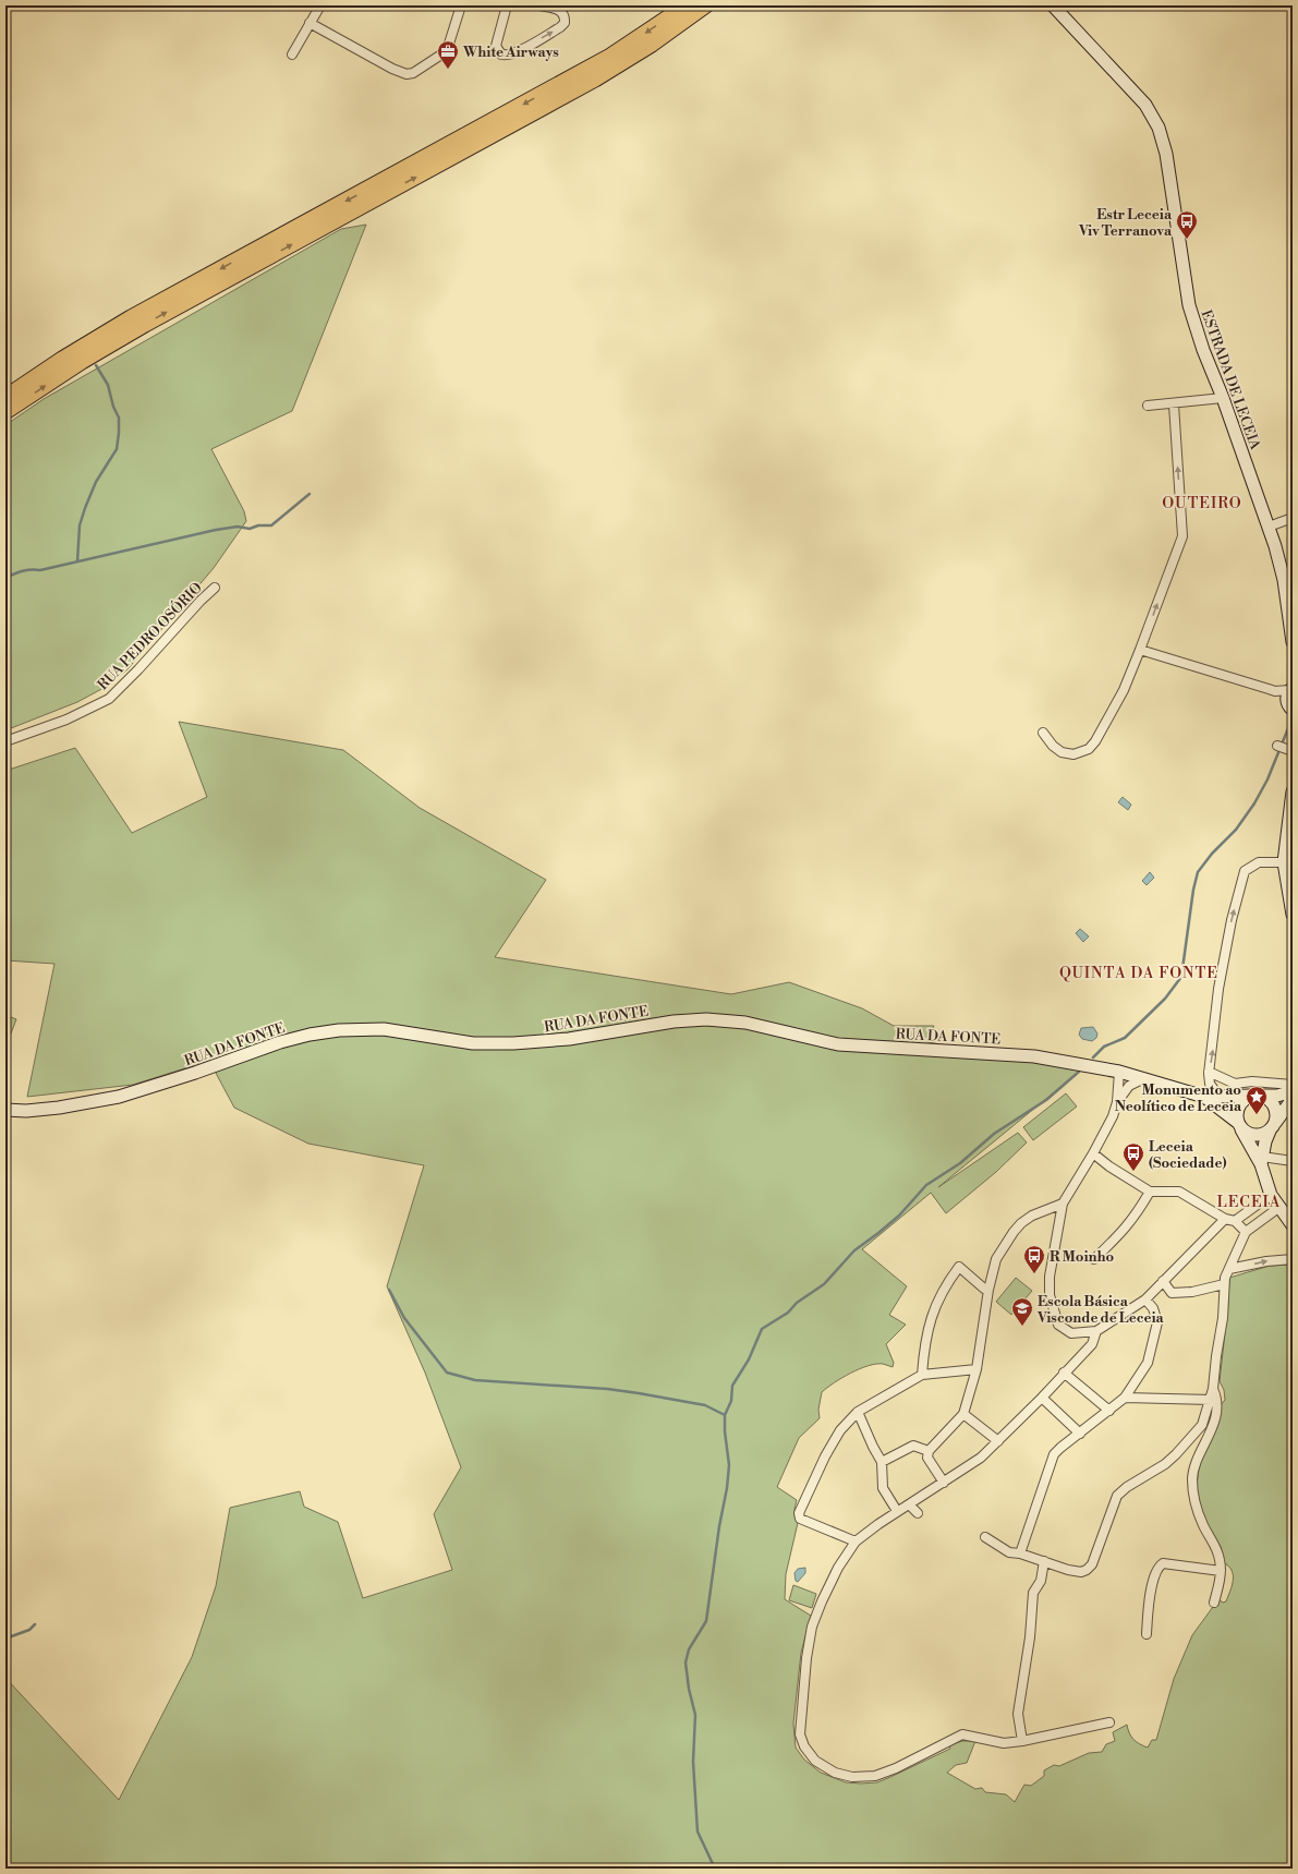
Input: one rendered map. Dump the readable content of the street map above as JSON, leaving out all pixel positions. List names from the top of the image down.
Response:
{
  "streets": {
    "main road": ["ESTRADA DE LECEIA", "RUA DA FONTE"],
    "street": ["RUA PEDRO OSÓRIO"]
  },
  "districts": ["OUTEIRO", "QUINTA DA FONTE", "LECEIA"],
  "places": {
    "office": ["White Airways"],
    "bus stop": ["Estr Leceia Viv Terranova", "Leceia (Sociedade)", "R Moinho"],
    "place": ["Monumento ao Neolítico de Leceia"],
    "school or university": ["Escola Básica Visconde de Leceia"]
  }
}
